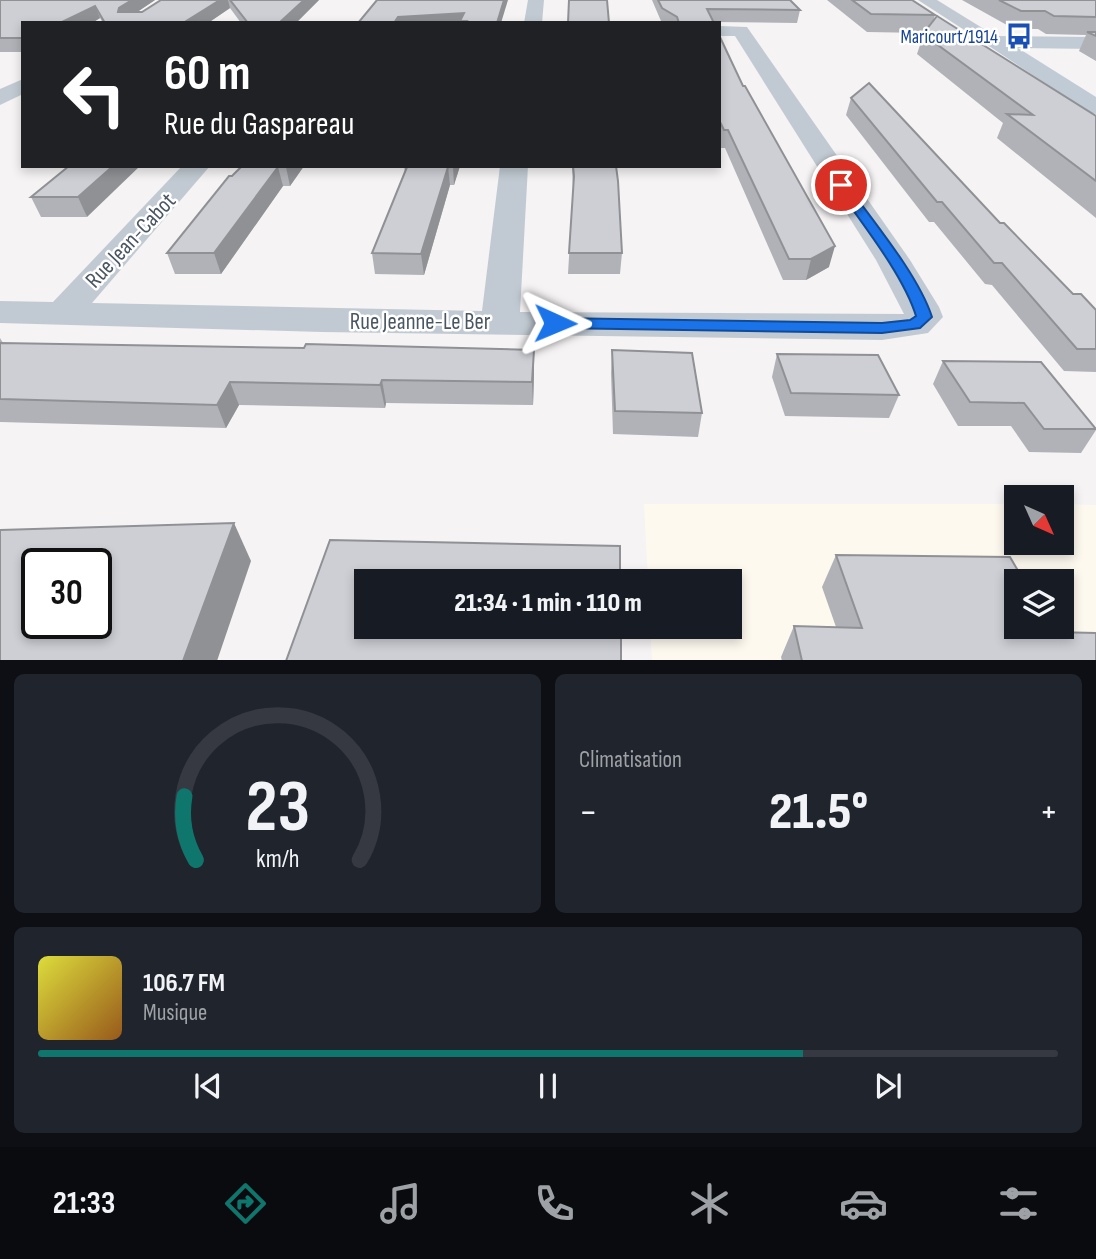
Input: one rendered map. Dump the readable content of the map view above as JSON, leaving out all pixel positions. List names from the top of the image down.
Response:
{
  "streets": {
    "street": ["Rue Jean-Cabot", "Rue Jeanne-Le Ber"]
  },
  "crossings": [
    ["Rue Jean-Cabot", "Rue Jeanne-Le Ber"]
  ],
  "places": {
    "bus stop": ["Maricourt/1914"]
  },
  "north": "bottom right",
  "page": {
    "turn": ["60 m", "Rue du Gaspareau"],
    "limit": "30",
    "trip": "21:34 · 1 min · 110 m",
    "tile": "Climatisation",
    "heat": ["−", "21.5°", "+"],
    "song": ["106.7 FM", "Musique"],
    "tabs": "21:33",
    "gauge": ["23", "km/h"]
  }
}
